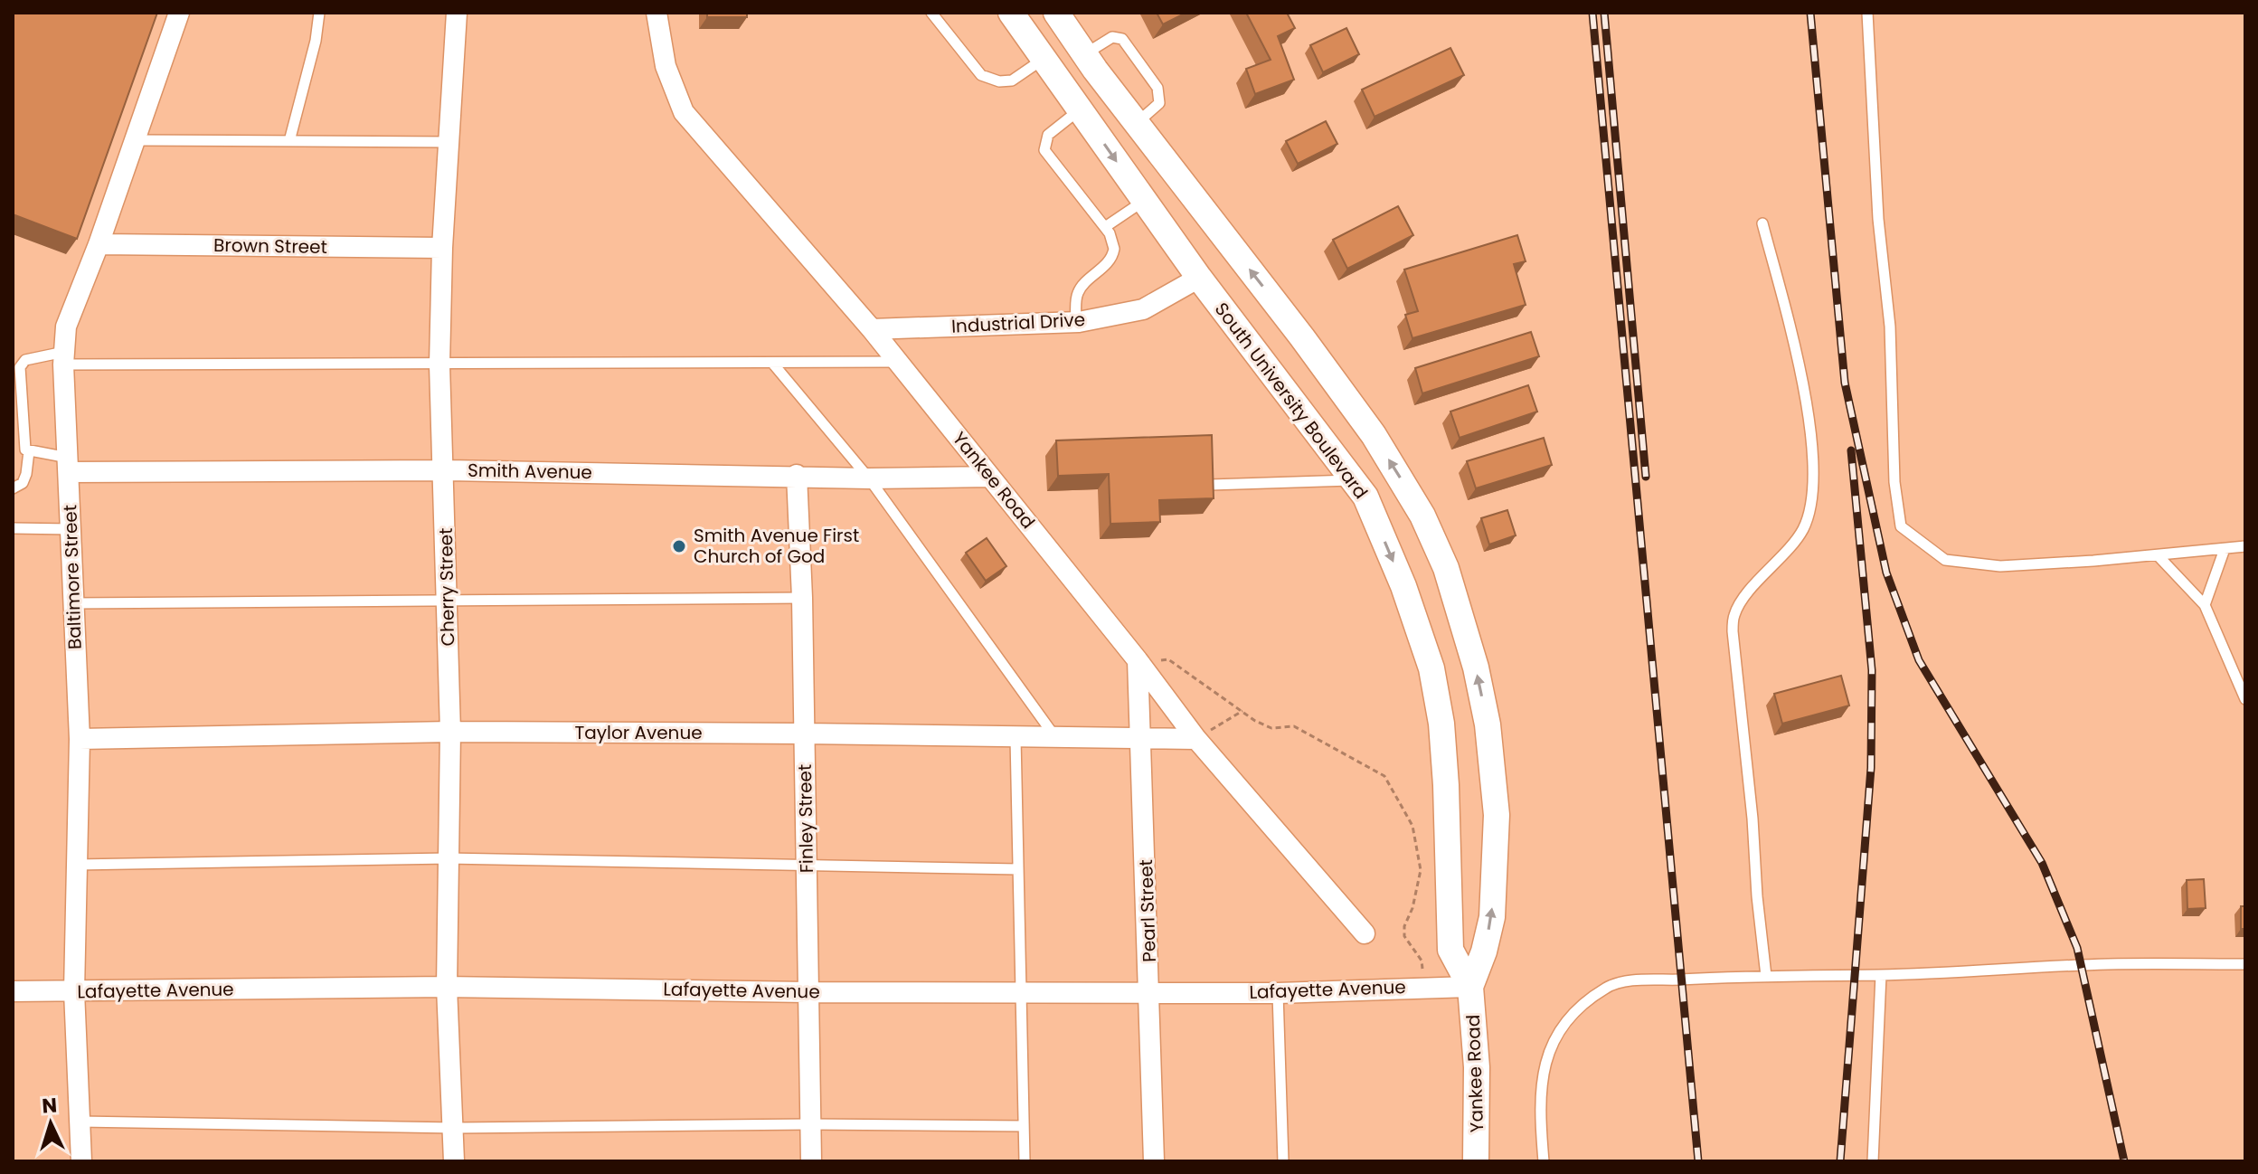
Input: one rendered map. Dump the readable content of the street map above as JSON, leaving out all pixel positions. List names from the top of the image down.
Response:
{
  "streets": {
    "street": [
      "Brown Street",
      "Industrial Drive",
      "South University Boulevard",
      "Smith Avenue",
      "Yankee Road",
      "Baltimore Street",
      "Cherry Street",
      "Taylor Avenue",
      "Finley Street",
      "Pearl Street",
      "Lafayette Avenue"
    ]
  },
  "crossings": [
    ["Brown Street", "Baltimore Street"],
    ["Brown Street", "Cherry Street"],
    ["Industrial Drive", "South University Boulevard"],
    ["Industrial Drive", "Yankee Road"],
    ["South University Boulevard", "Yankee Road"],
    ["South University Boulevard", "Lafayette Avenue"],
    ["Smith Avenue", "Yankee Road"],
    ["Smith Avenue", "Baltimore Street"],
    ["Smith Avenue", "Cherry Street"],
    ["Smith Avenue", "Finley Street"],
    ["Yankee Road", "Taylor Avenue"],
    ["Yankee Road", "Pearl Street"],
    ["Yankee Road", "Lafayette Avenue"],
    ["Baltimore Street", "Taylor Avenue"],
    ["Baltimore Street", "Lafayette Avenue"],
    ["Cherry Street", "Taylor Avenue"],
    ["Cherry Street", "Lafayette Avenue"],
    ["Taylor Avenue", "Finley Street"],
    ["Taylor Avenue", "Pearl Street"],
    ["Finley Street", "Lafayette Avenue"],
    ["Pearl Street", "Lafayette Avenue"]
  ],
  "places": ["Smith Avenue First Church of God"],
  "north": "top"
}
